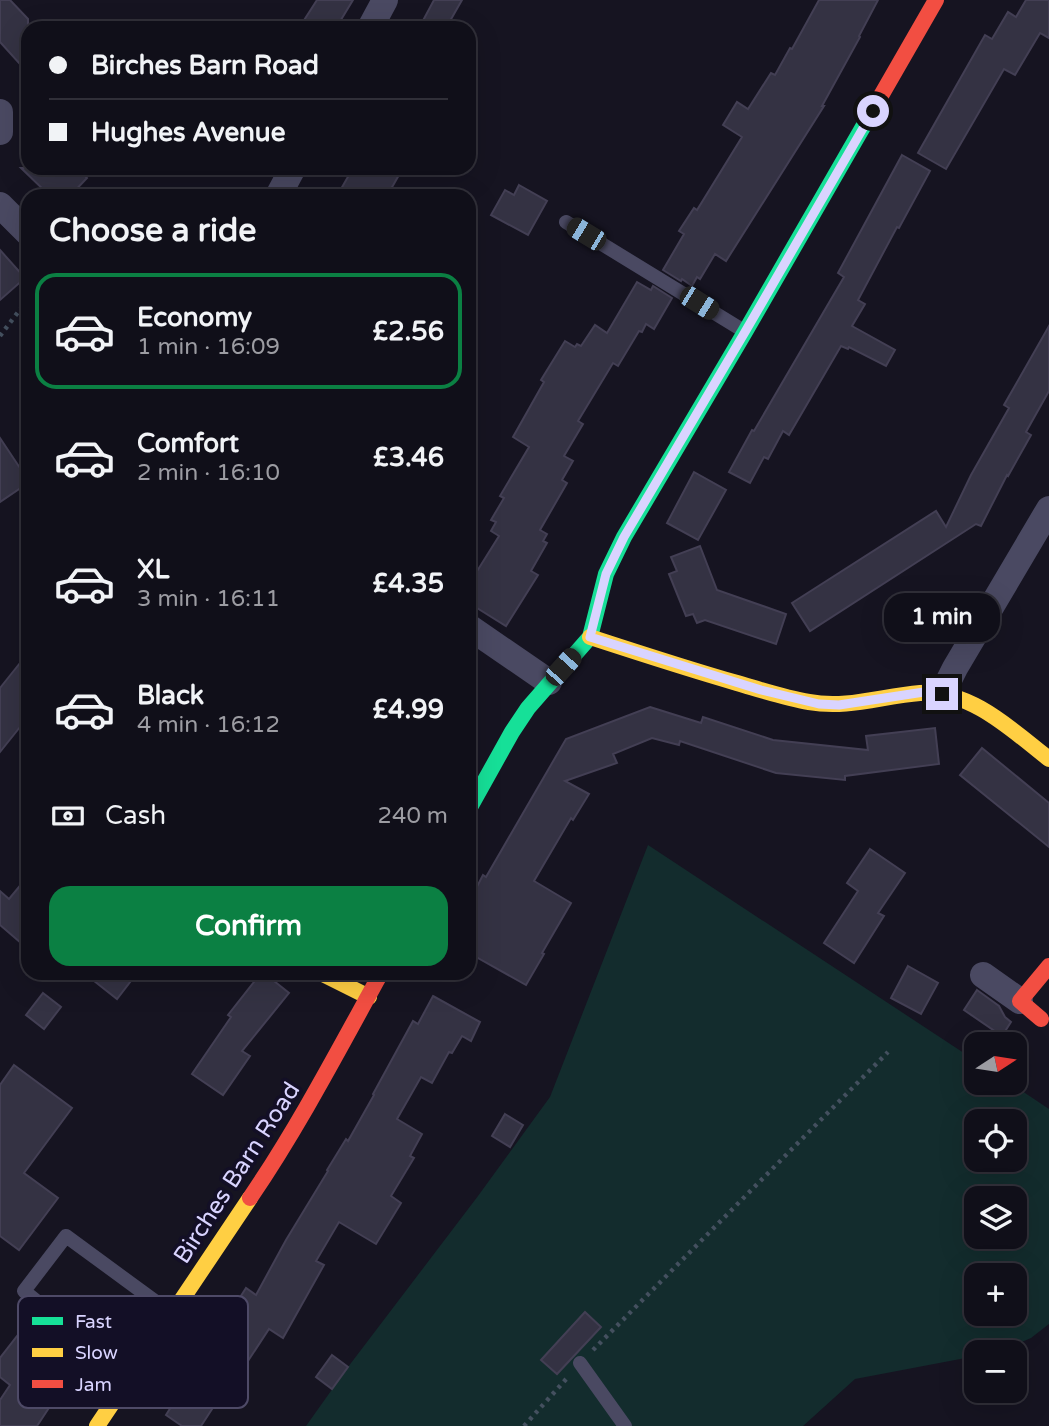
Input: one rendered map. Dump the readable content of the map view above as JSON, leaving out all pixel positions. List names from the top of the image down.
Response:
{
  "streets": {
    "main road": ["Birches Barn Road"]
  },
  "legend": ["Fast", "Slow", "Jam"],
  "north": "right",
  "page": {
    "banner": ["Birches Barn Road", "Hughes Avenue"],
    "heading": "Choose a ride",
    "list": [
      {
        "name": "Economy",
        "note": "1 min · 16:09",
        "value": "£2.56"
      },
      {
        "name": "Comfort",
        "note": "2 min · 16:10",
        "value": "£3.46"
      },
      {
        "name": "XL",
        "note": "3 min · 16:11",
        "value": "£4.35"
      },
      {
        "name": "Black",
        "note": "4 min · 16:12",
        "value": "£4.99"
      }
    ],
    "bubble": "1 min",
    "pay": ["Cash", "240 m"],
    "buttons": "Confirm",
    "map_buttons": ["+", "−"]
  }
}
